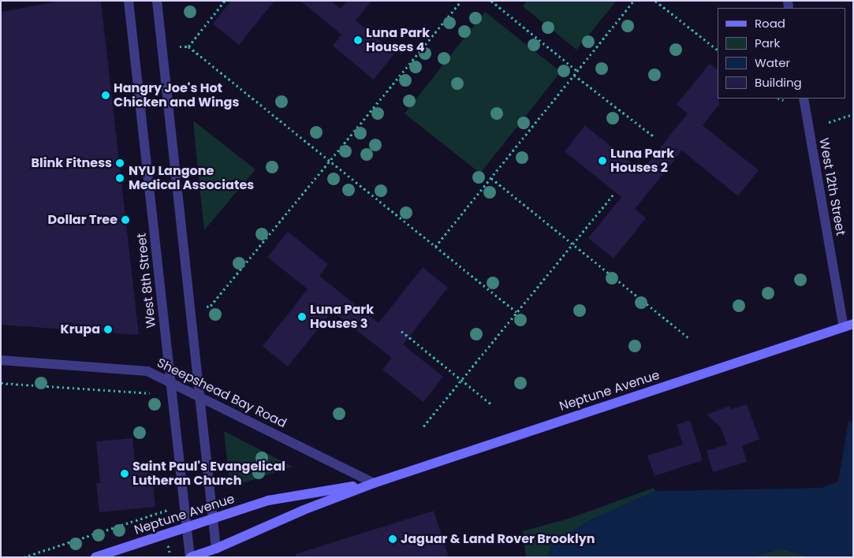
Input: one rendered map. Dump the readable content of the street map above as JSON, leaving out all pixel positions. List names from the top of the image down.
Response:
{
  "streets": {
    "main road": ["Neptune Avenue"],
    "street": ["West 12th Street", "West 8th Street", "Sheepshead Bay Road"]
  },
  "crossings": [
    ["West 12th Street", "Neptune Avenue"],
    ["West 8th Street", "Neptune Avenue"],
    ["West 8th Street", "Sheepshead Bay Road"],
    ["Neptune Avenue", "Sheepshead Bay Road"]
  ],
  "places": [
    "Luna Park Houses 4",
    "Hangry Joe's Hot Chicken and Wings",
    "Luna Park Houses 2",
    "Blink Fitness",
    "NYU Langone Medical Associates",
    "Dollar Tree",
    "Luna Park Houses 3",
    "Krupa",
    "Saint Paul's Evangelical Lutheran Church",
    "Jaguar & Land Rover Brooklyn"
  ],
  "legend": [
    "Road",
    "Park",
    "Water",
    "Building"
  ]
}
